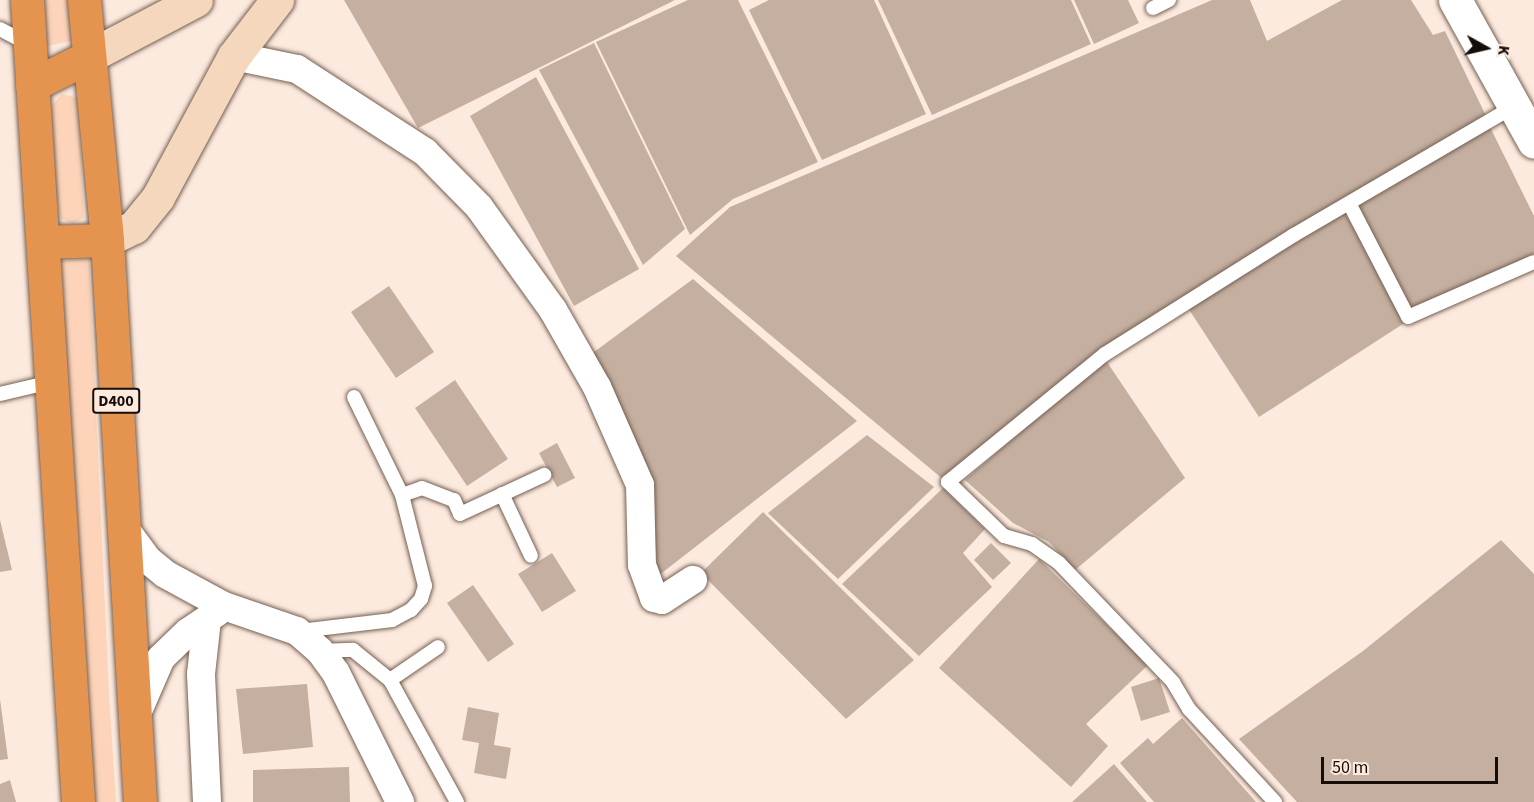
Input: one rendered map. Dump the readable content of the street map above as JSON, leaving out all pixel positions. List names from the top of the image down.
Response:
{
  "streets": {
    "highway": ["D400"]
  },
  "scale_bar": "50 m",
  "north": "right"
}
